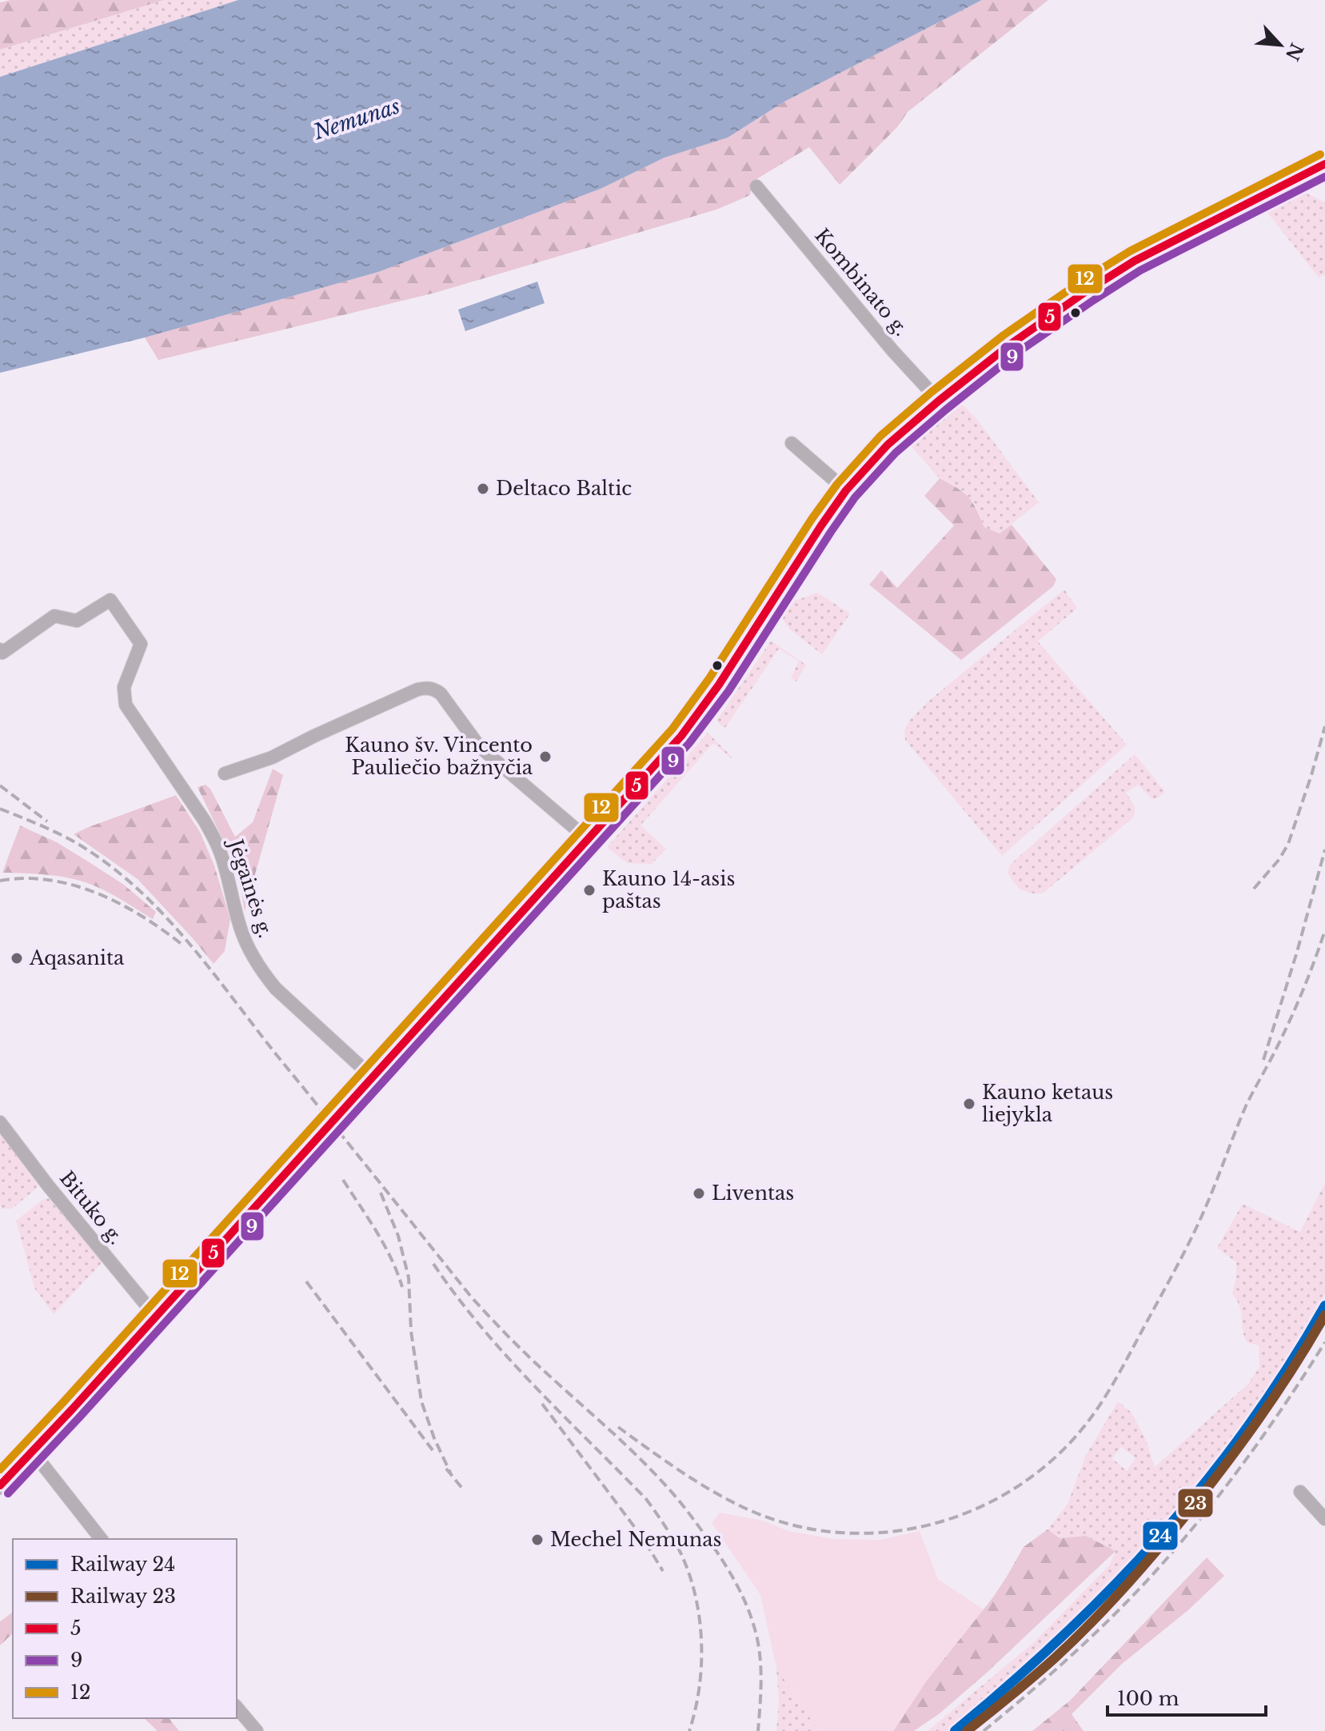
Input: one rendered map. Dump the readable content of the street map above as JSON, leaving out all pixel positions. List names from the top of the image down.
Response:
{
  "streets": {
    "street": ["Kombinato g.", "Jėgainės g.", "Bituko g."]
  },
  "water": ["Nemunas"],
  "places": [
    "Deltaco Baltic",
    "Kauno šv. Vincento Pauliečio bažnyčia",
    "Kauno 14-asis paštas",
    "Aqasanita",
    "Kauno ketaus liejykla",
    "Liventas",
    "Mechel Nemunas"
  ],
  "lines": [
    "transit line 12",
    "transit line 5",
    "transit line 9",
    "rail line 24",
    "rail line 23"
  ],
  "legend": [
    "Railway 24",
    "Railway 23",
    "5",
    "9",
    "12"
  ],
  "scale_bar": "100 m",
  "north": "bottom right"
}
